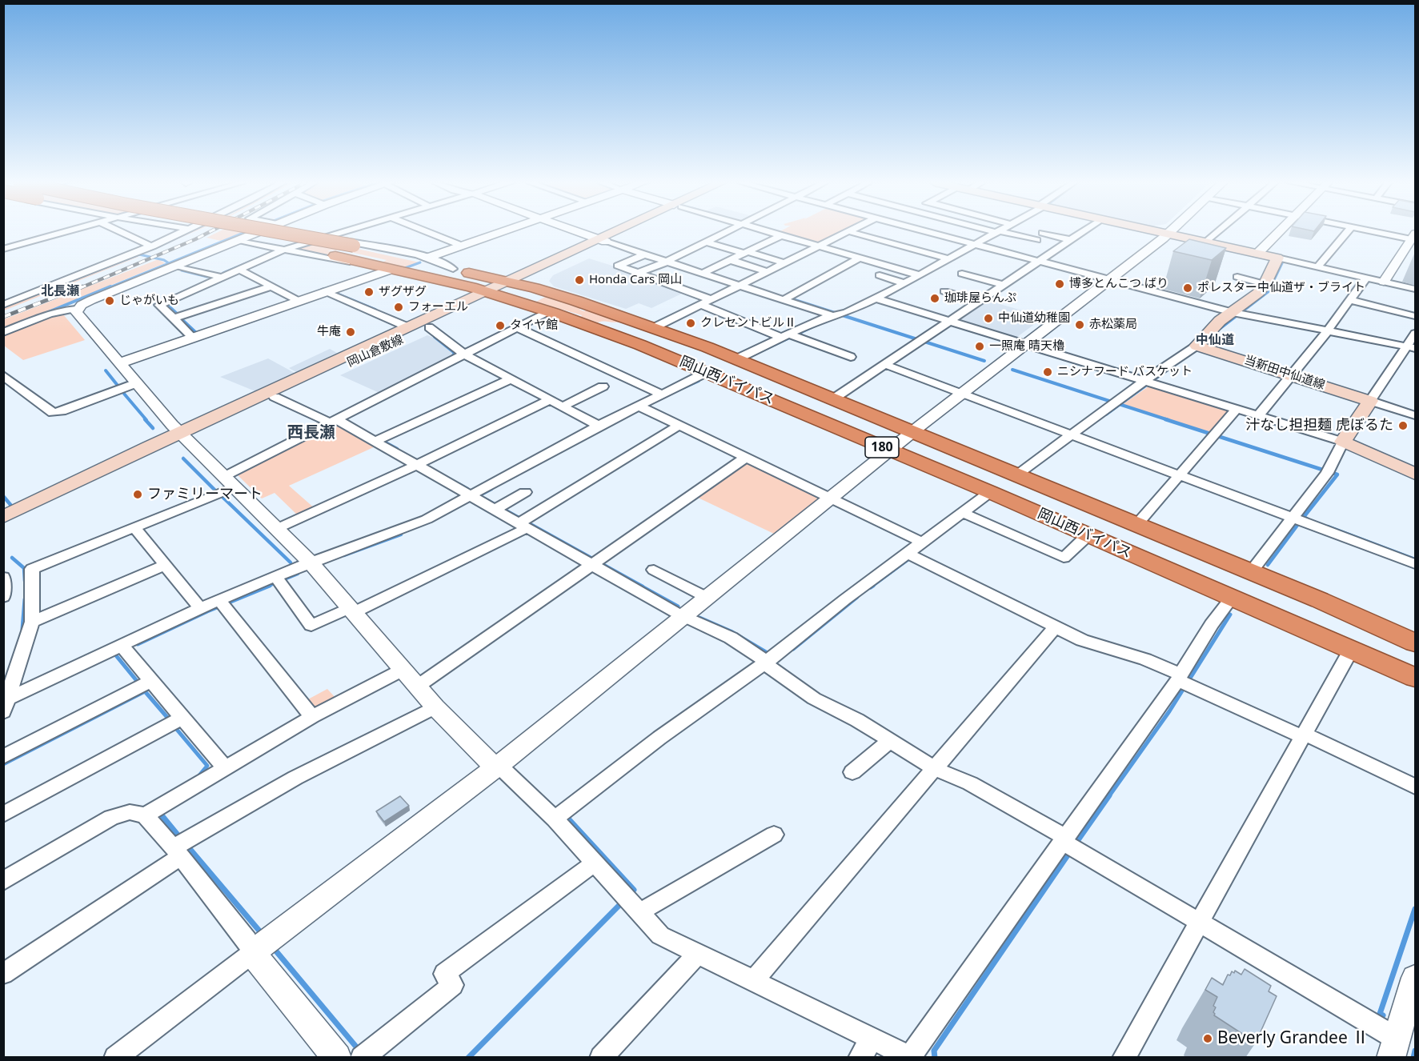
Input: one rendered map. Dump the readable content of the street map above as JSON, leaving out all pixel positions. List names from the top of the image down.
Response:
{
  "streets": {
    "highway": ["岡山西バイパス", "180"],
    "main road": ["岡山倉敷線", "当新田中仙道線"]
  },
  "crossings": [
    ["岡山倉敷線", "岡山西バイパス"]
  ],
  "districts": ["北長瀬", "中仙道", "西長瀬"],
  "places": [
    "Honda Cars 岡山",
    "博多とんこつ ばり",
    "ポレスター中仙道ザ・ブライト",
    "ザグザグ",
    "珈琲屋らんぷ",
    "じゃがいも",
    "フォーエル",
    "中仙道幼稚園",
    "クレセントビルⅡ",
    "赤松薬局",
    "タイヤ館",
    "牛庵",
    "一照庵 晴天櫓",
    "ニシナフード バスケット",
    "汁なし担担麺 虎ぼるた",
    "ファミリーマート",
    "Beverly Grandee Ⅱ"
  ]
}
